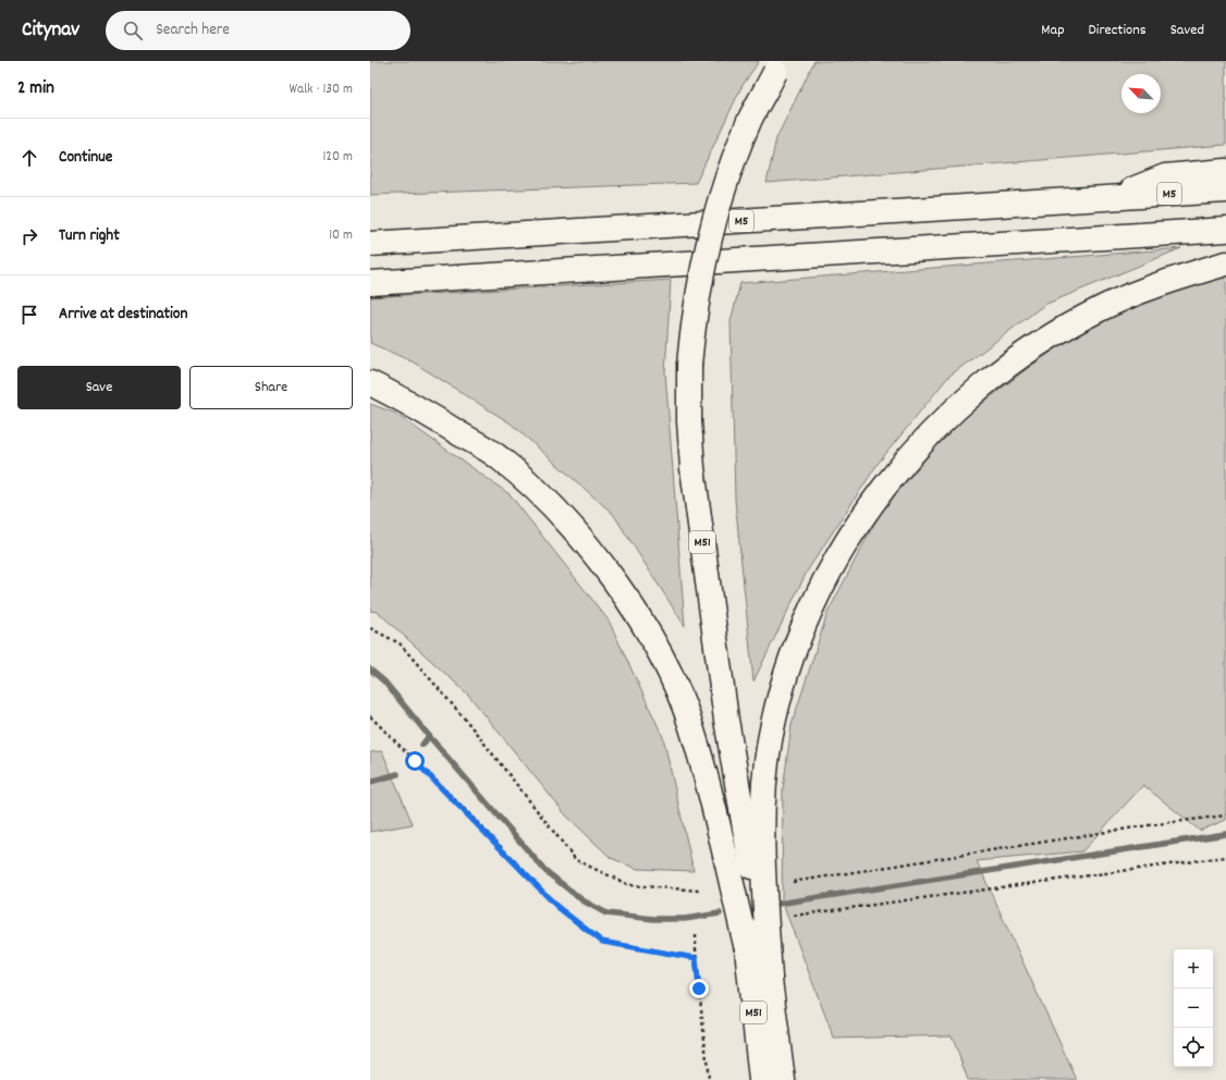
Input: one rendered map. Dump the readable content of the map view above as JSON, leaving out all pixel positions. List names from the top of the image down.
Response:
{
  "streets": {
    "highway": ["M5", "M51"]
  },
  "north": "top left",
  "page": {
    "header": "Citynav",
    "search": "Search here",
    "nav": ["Map", "Directions", "Saved"],
    "heading": ["2 min", "Walk · 130 m"],
    "list": [
      ["Continue", "120 m"],
      ["Turn right", "10 m"],
      "Arrive at destination"
    ],
    "buttons": ["Save", "Share"],
    "map_buttons": ["+", "−"]
  }
}
